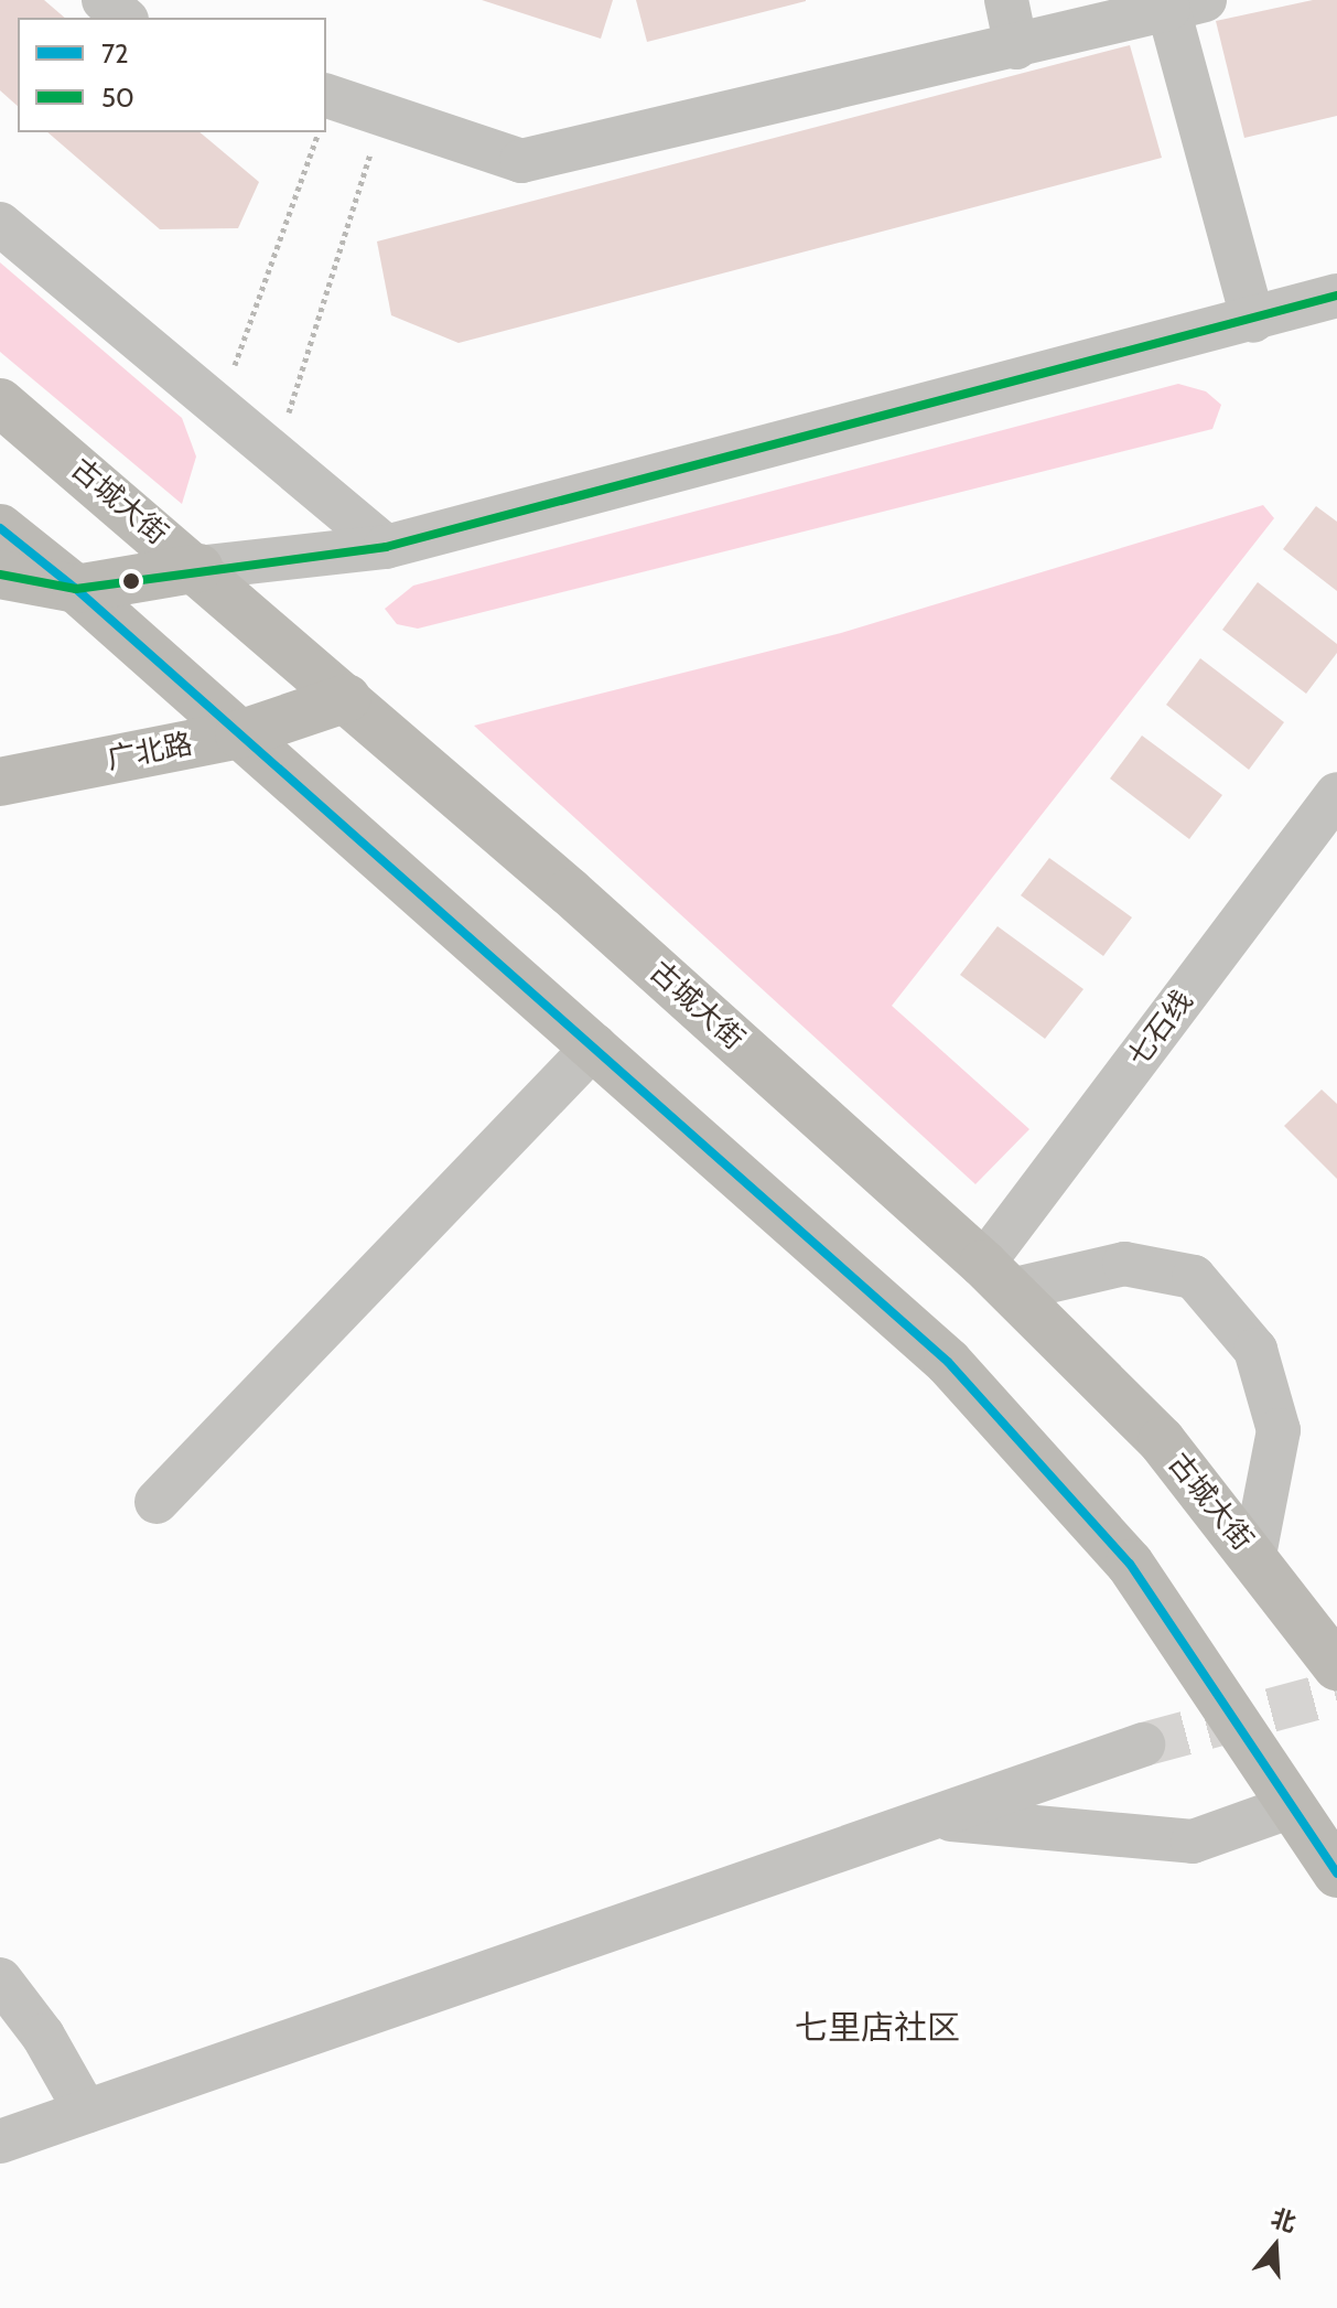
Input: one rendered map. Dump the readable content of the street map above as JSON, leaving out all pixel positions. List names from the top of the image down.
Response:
{
  "streets": {
    "main road": ["古城大街", "广北路"],
    "street": ["七石线"]
  },
  "crossings": [
    ["古城大街", "广北路"],
    ["古城大街", "七石线"]
  ],
  "districts": ["七里店社区"],
  "lines": ["transit line 50", "transit line 72"],
  "legend": ["72", "50"],
  "north": "top"
}
